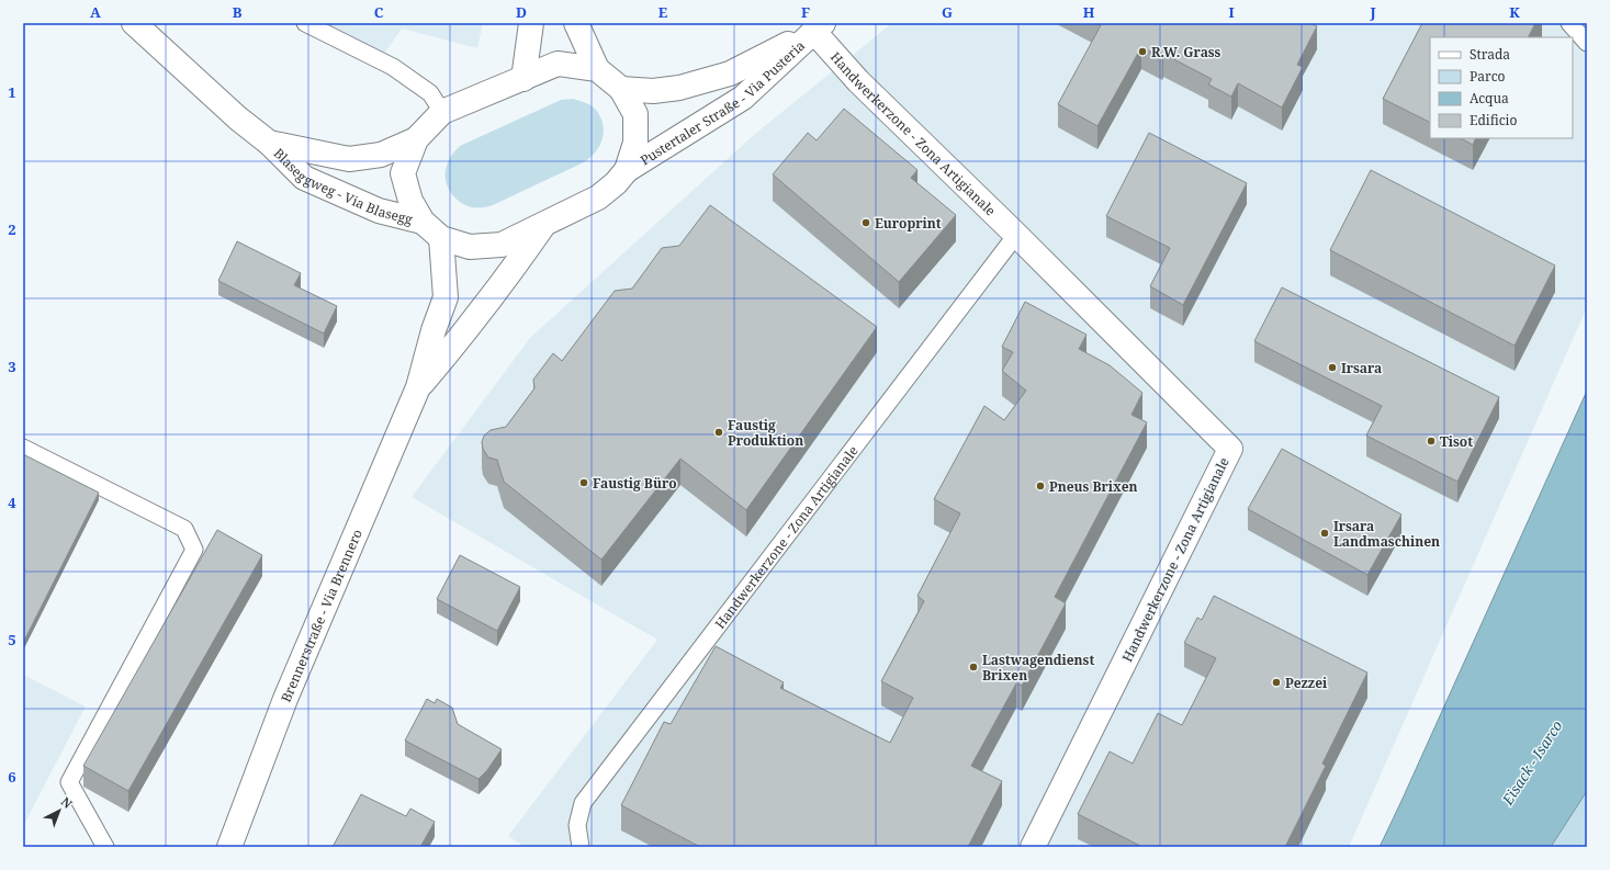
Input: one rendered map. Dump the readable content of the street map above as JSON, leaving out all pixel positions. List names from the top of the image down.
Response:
{
  "streets": {
    "main road": [
      "Pustertaler Straße - Via Pusteria",
      "Handwerkerzone - Zona Artigianale",
      "Blaseggweg - Via Blasegg",
      "Brennerstraße - Via Brennero"
    ]
  },
  "crossings": [
    ["Pustertaler Straße - Via Pusteria", "Handwerkerzone - Zona Artigianale"],
    ["Pustertaler Straße - Via Pusteria", "Brennerstraße - Via Brennero"],
    ["Blaseggweg - Via Blasegg", "Brennerstraße - Via Brennero"]
  ],
  "water": ["Eisack - Isarco"],
  "places": [
    "R.W. Grass",
    "Europrint",
    "Irsara",
    "Faustig Produktion",
    "Tisot",
    "Faustig Büro",
    "Pneus Brixen",
    "Irsara Landmaschinen",
    "Lastwagendienst Brixen",
    "Pezzei"
  ],
  "legend": [
    "Strada",
    "Parco",
    "Acqua",
    "Edificio"
  ],
  "north": "top right",
  "grid": {
    "columns": [
      "A",
      "B",
      "C",
      "D",
      "E",
      "F",
      "G",
      "H",
      "I",
      "J",
      "K"
    ],
    "rows": [
      "1",
      "2",
      "3",
      "4",
      "5",
      "6"
    ]
  }
}
